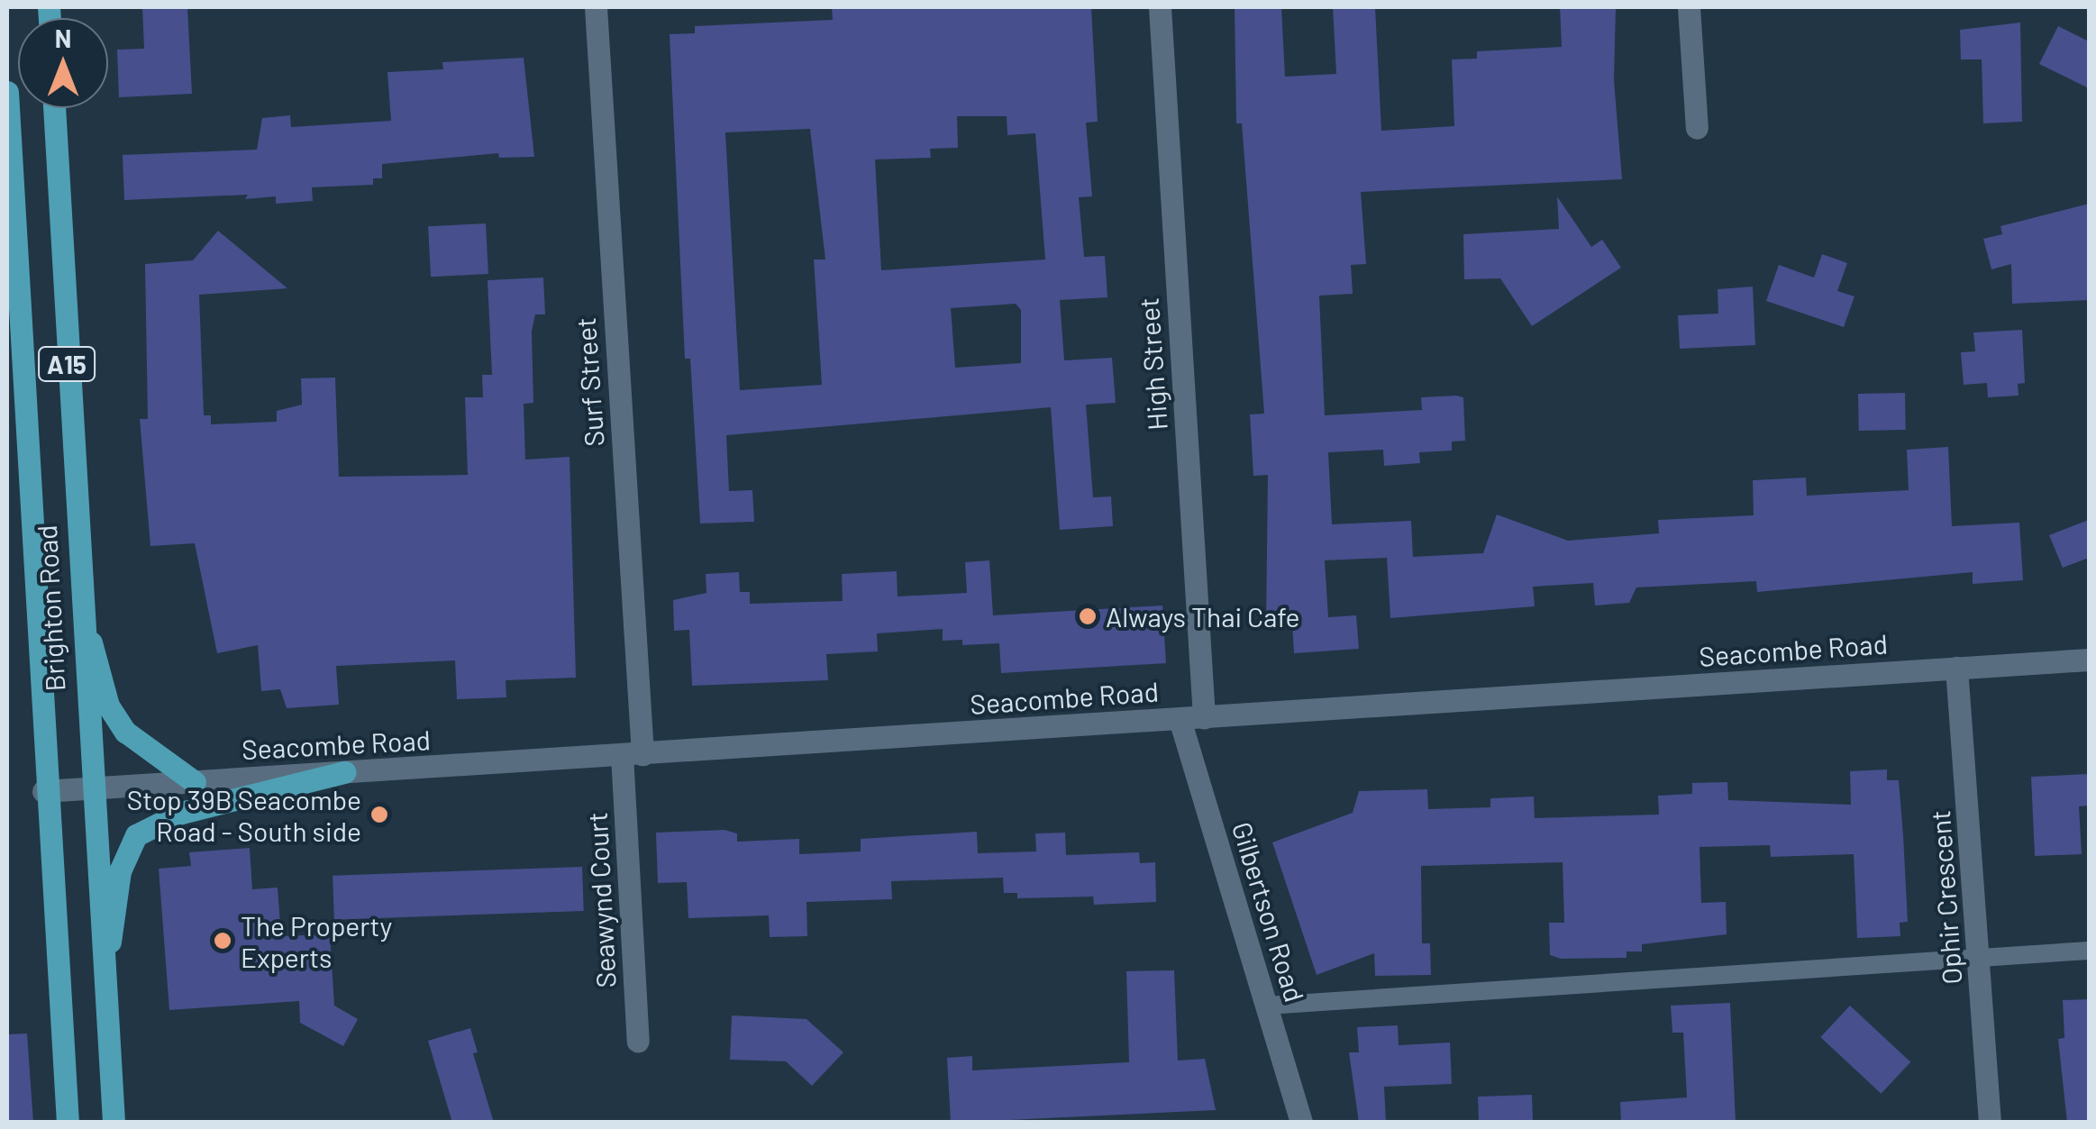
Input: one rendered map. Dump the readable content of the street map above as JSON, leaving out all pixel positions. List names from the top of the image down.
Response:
{
  "streets": {
    "main road": ["A15", "Brighton Road"],
    "street": [
      "High Street",
      "Surf Street",
      "Seacombe Road",
      "Ophir Crescent",
      "Seawynd Court",
      "Gilbertson Road"
    ]
  },
  "crossings": [
    ["High Street", "Seacombe Road"],
    ["Surf Street", "Seacombe Road"],
    ["Surf Street", "Seawynd Court"],
    ["Brighton Road", "Seacombe Road"],
    ["Seacombe Road", "Ophir Crescent"],
    ["Seacombe Road", "Seawynd Court"],
    ["Seacombe Road", "Gilbertson Road"]
  ],
  "places": ["Always Thai Cafe", "Stop 39B Seacombe Road - South side", "The Property Experts"],
  "north": "top"
}
